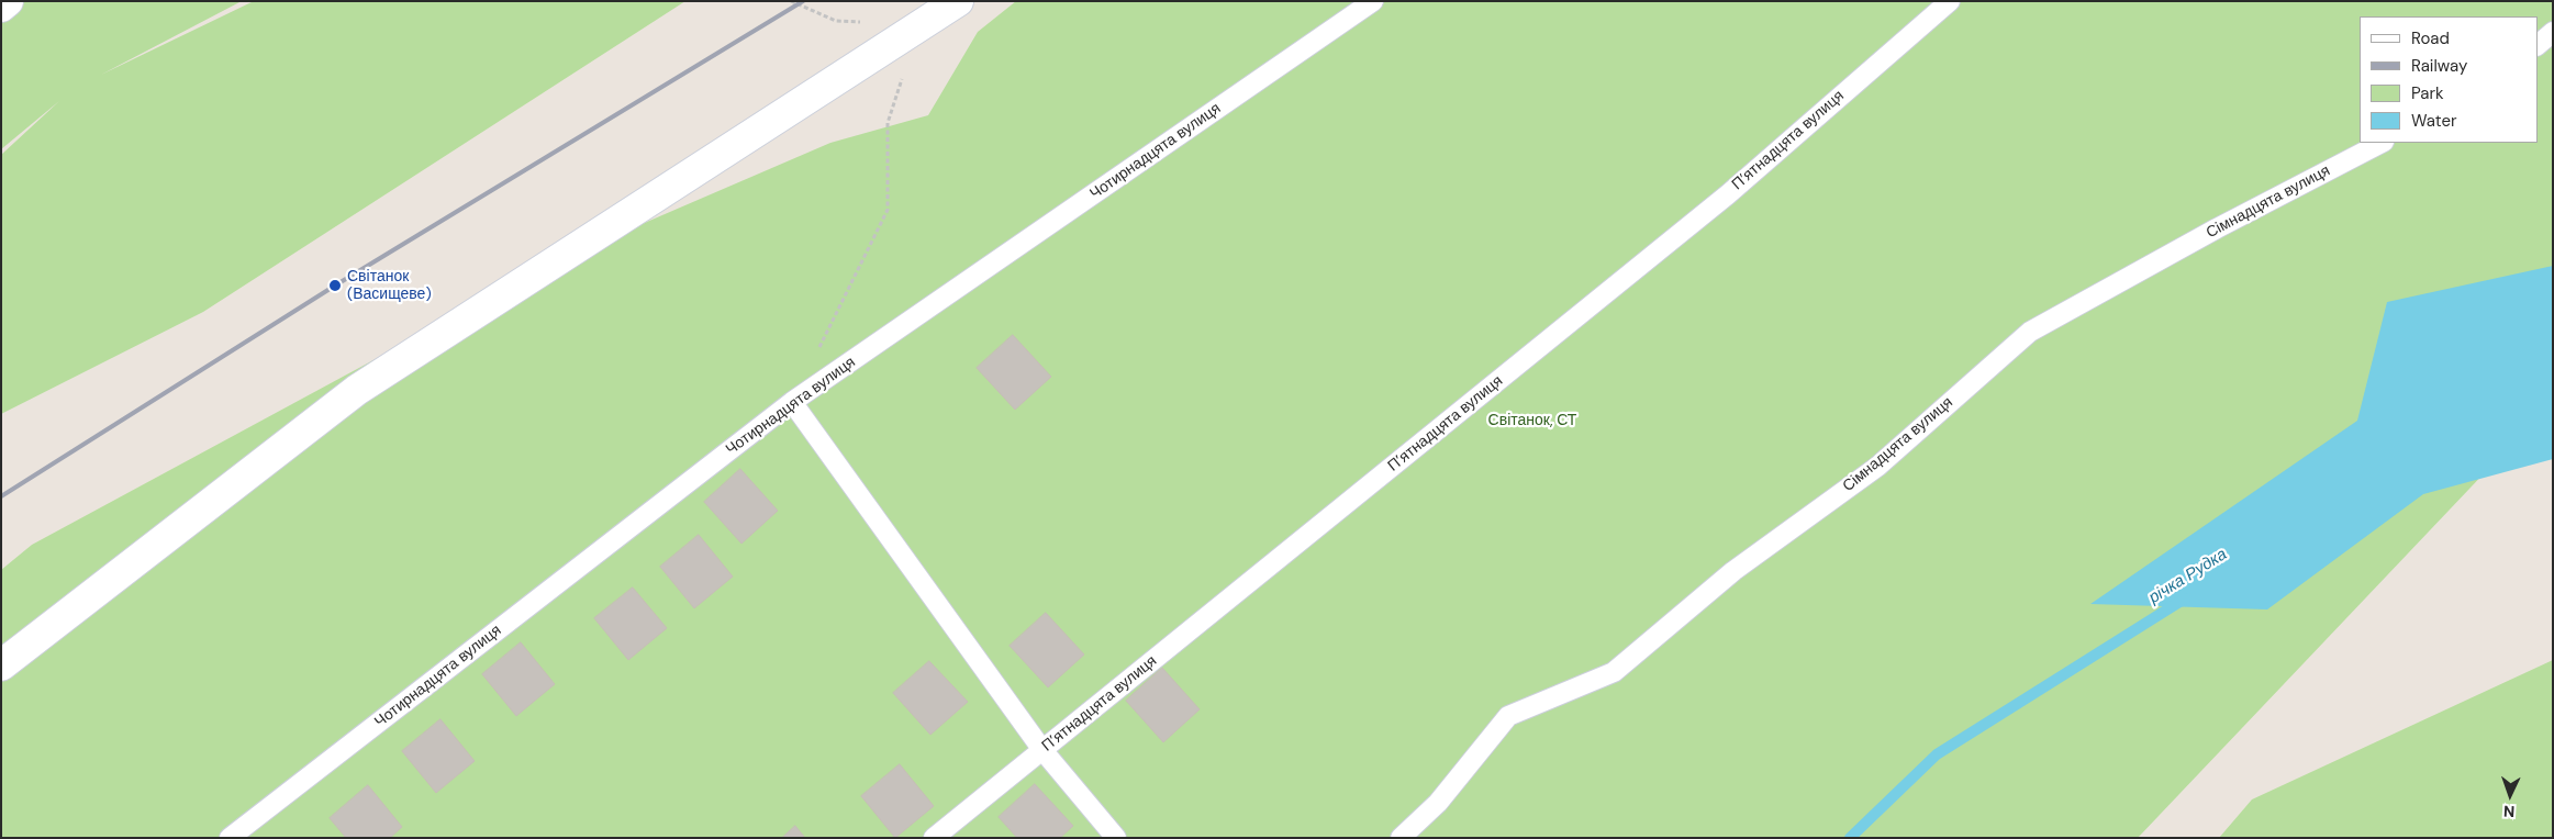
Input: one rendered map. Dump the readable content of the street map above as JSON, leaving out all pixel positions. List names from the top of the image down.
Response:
{
  "streets": {
    "lane": ["П’ятнадцята вулиця", "Чотирнадцята вулиця", "Сімнадцята вулиця"]
  },
  "water": ["річка Рудка"],
  "parks": ["Світанок, СТ"],
  "places": ["Світанок (Васищеве)"],
  "legend": [
    "Road",
    "Railway",
    "Park",
    "Water"
  ],
  "north": "bottom"
}
